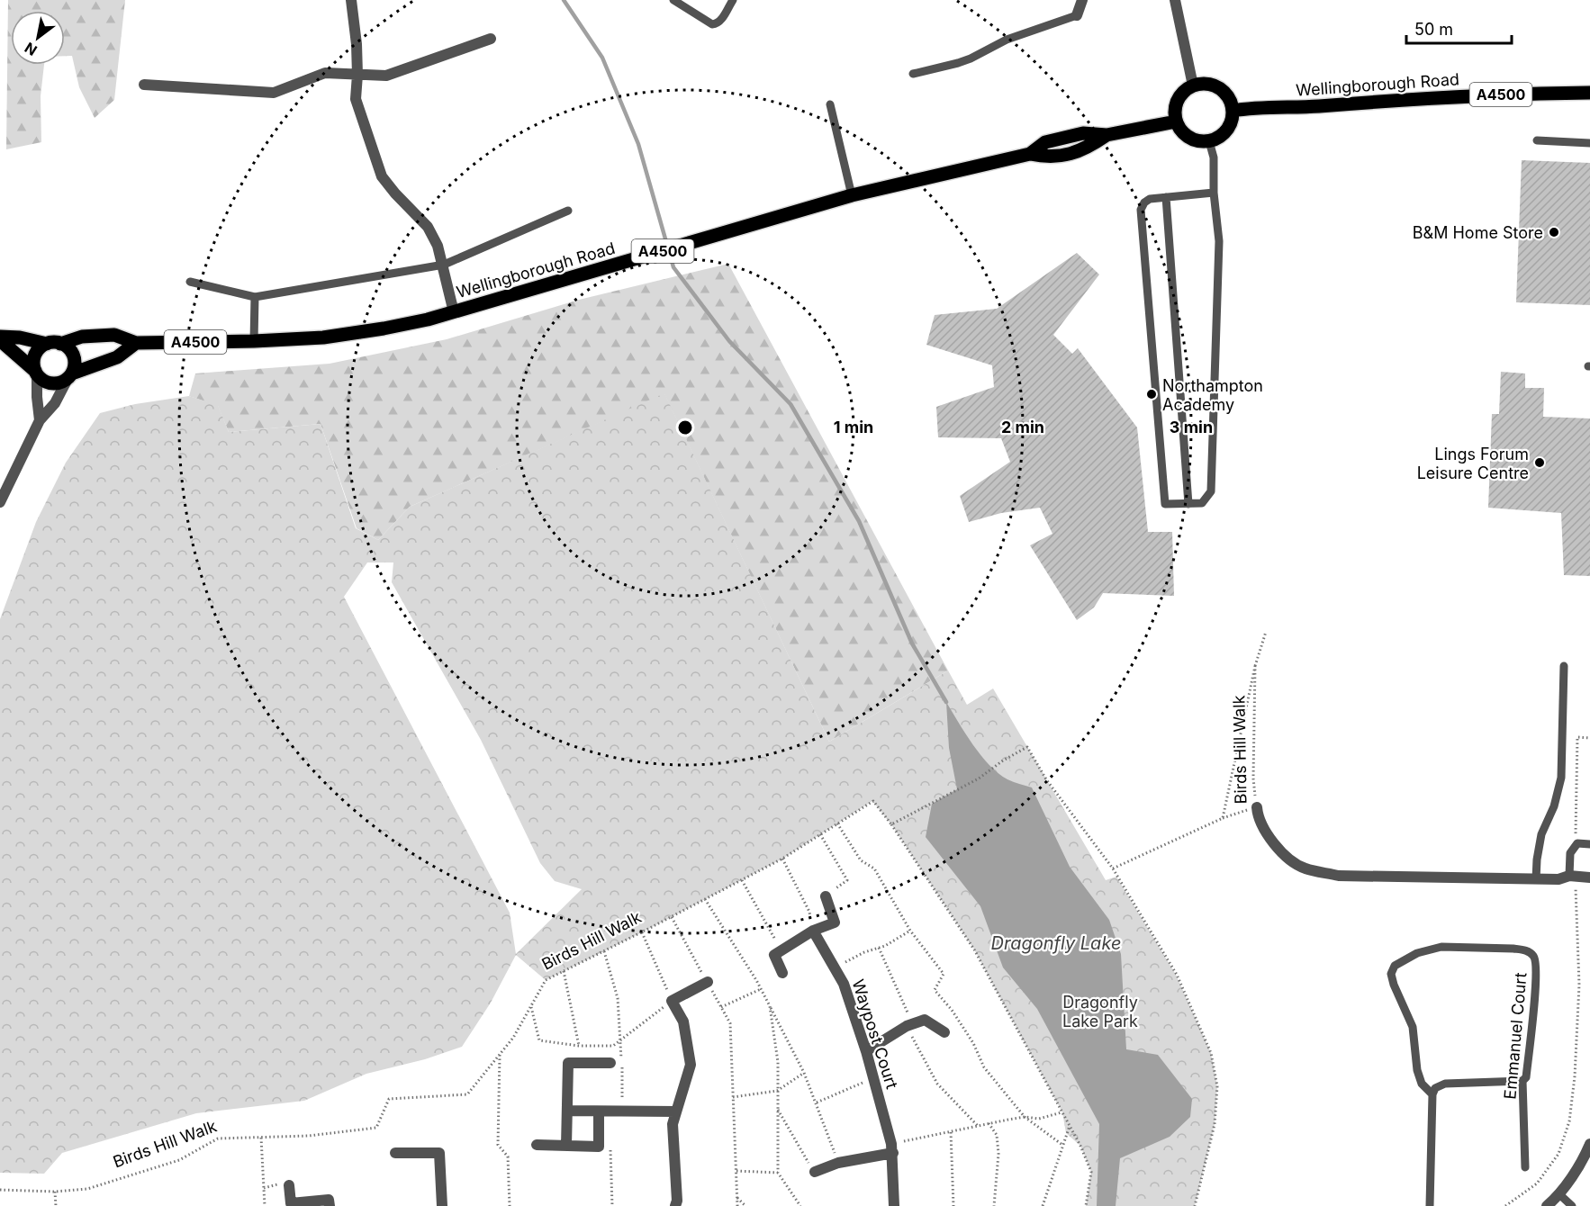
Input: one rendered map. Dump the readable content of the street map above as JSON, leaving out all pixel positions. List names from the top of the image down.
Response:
{
  "streets": {
    "main road": ["Wellingborough Road", "A4500"],
    "street": ["Birds Hill Walk", "Waypost Court"],
    "lane": ["Emmanuel Court"]
  },
  "water": ["Dragonfly Lake"],
  "parks": ["Dragonfly Lake Park"],
  "places": ["B&M Home Store", "Northampton Academy", "Lings Forum Leisure Centre"],
  "scale_bar": "50 m",
  "north": "bottom left",
  "rings": ["1 min", "2 min", "3 min"]
}
